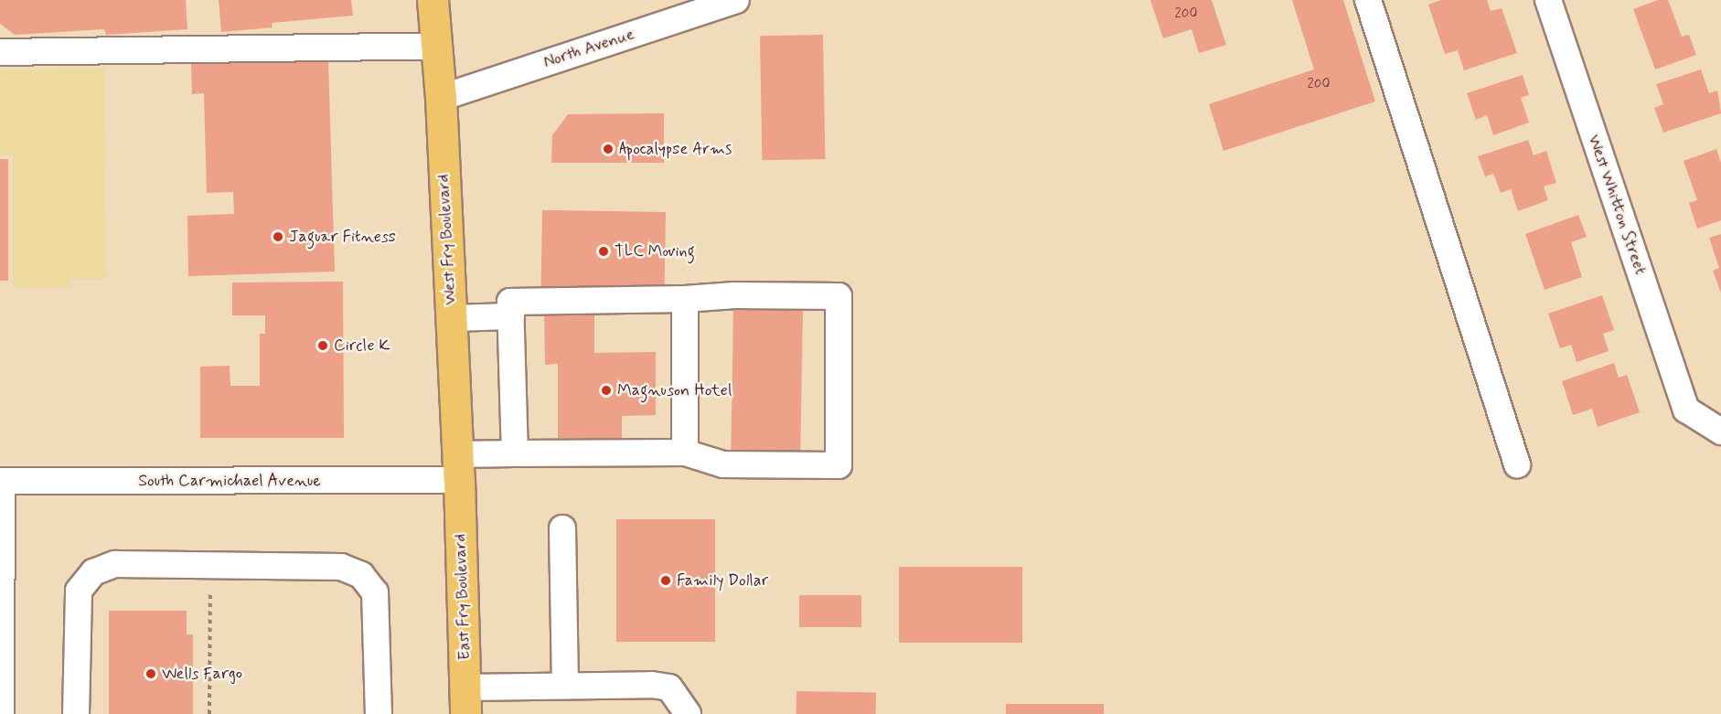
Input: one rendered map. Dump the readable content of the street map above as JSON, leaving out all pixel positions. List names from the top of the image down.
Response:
{
  "streets": {
    "main road": ["West Fry Boulevard", "East Fry Boulevard"],
    "street": ["North Avenue", "West Whitton Street", "South Carmichael Avenue"]
  },
  "crossings": [
    ["North Avenue", "West Fry Boulevard"],
    ["West Fry Boulevard", "South Carmichael Avenue"],
    ["West Fry Boulevard", "East Fry Boulevard"],
    ["South Carmichael Avenue", "East Fry Boulevard"]
  ],
  "places": [
    "Apocalypse Arms",
    "Jaguar Fitness",
    "TLC Moving",
    "Circle K",
    "Magnuson Hotel",
    "Family Dollar",
    "Wells Fargo"
  ],
  "house_numbers": ["200", "200"]
}
